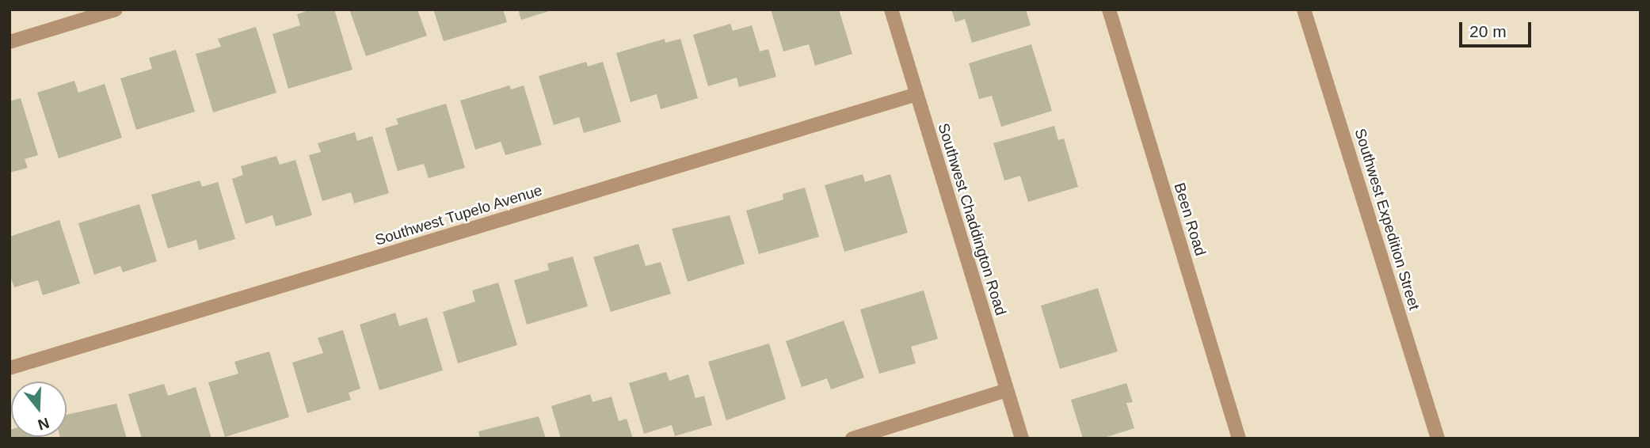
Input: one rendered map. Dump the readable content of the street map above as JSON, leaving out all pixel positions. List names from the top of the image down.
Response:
{
  "streets": {
    "street": [
      "Southwest Tupelo Avenue",
      "Southwest Chaddington Road",
      "Been Road",
      "Southwest Expedition Street"
    ]
  },
  "crossings": [
    ["Southwest Tupelo Avenue", "Southwest Chaddington Road"]
  ],
  "scale_bar": "20 m",
  "north": "bottom"
}
